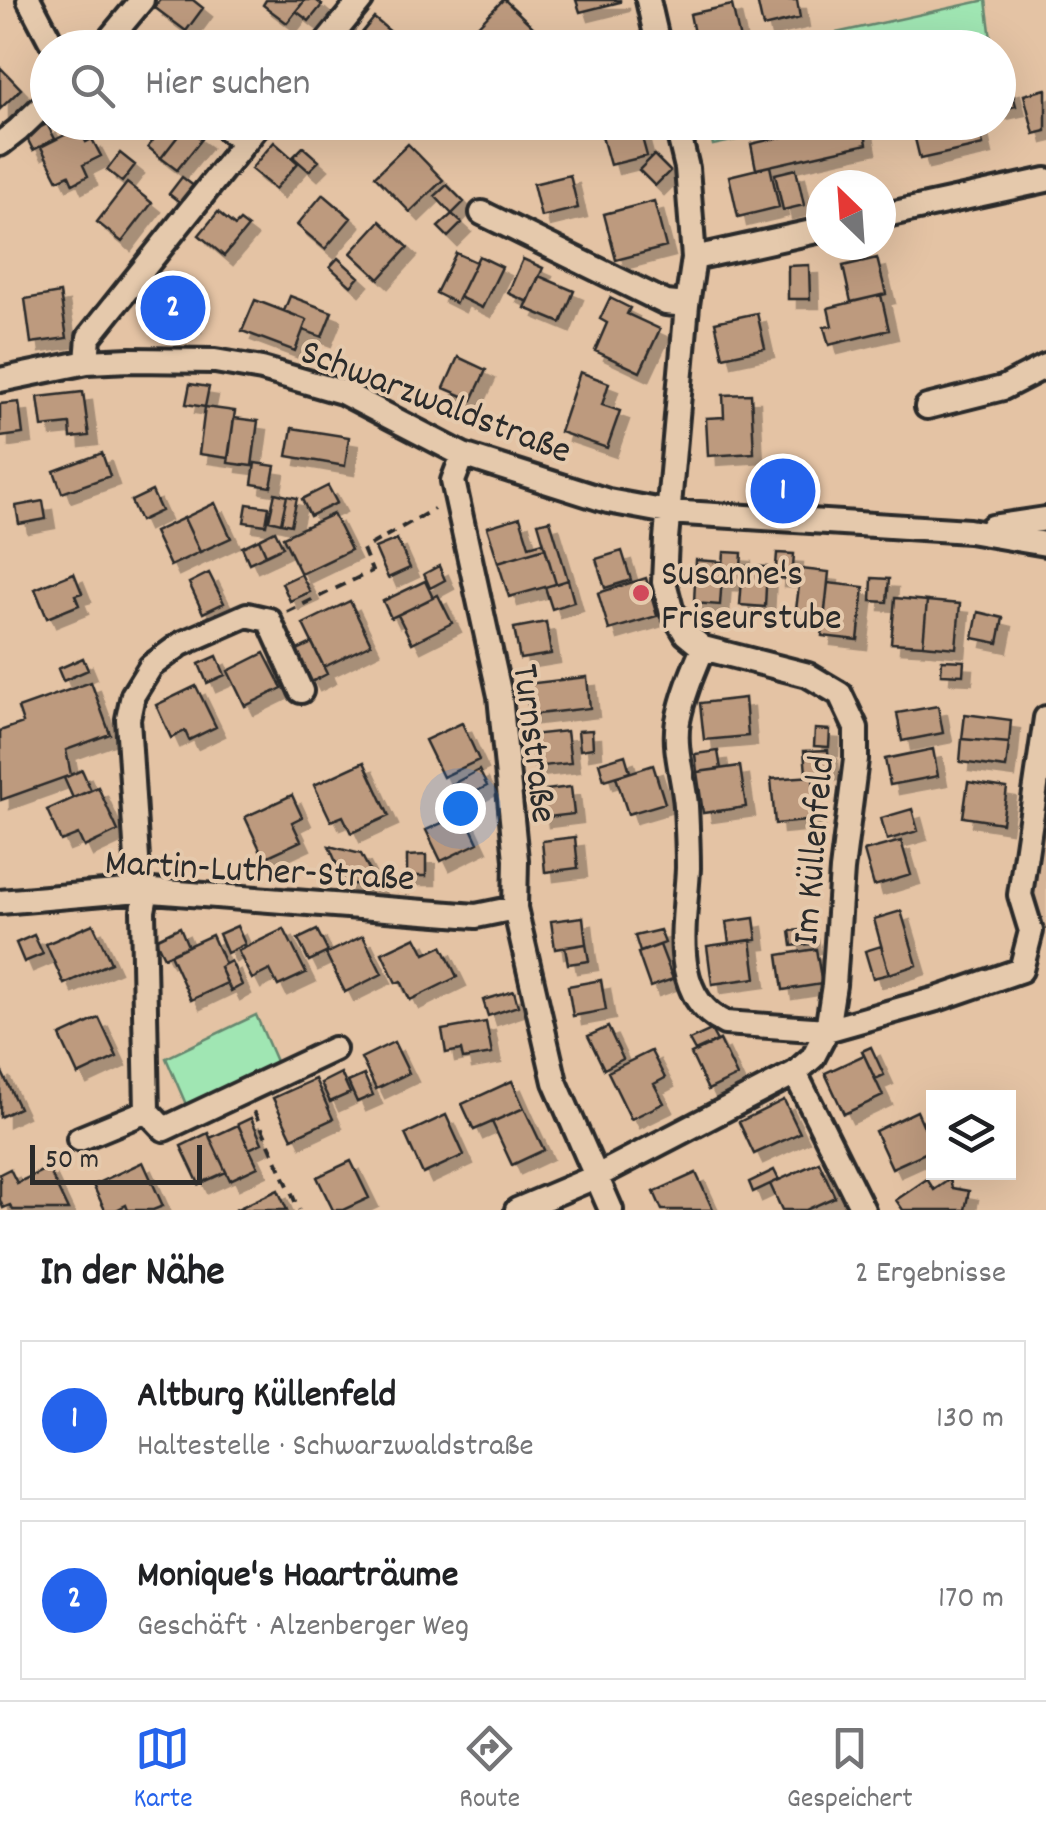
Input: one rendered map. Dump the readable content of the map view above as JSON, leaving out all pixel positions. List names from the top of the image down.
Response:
{
  "streets": {
    "street": [
      "Schwarzwaldstraße",
      "Turnstraße",
      "Im Küllenfeld",
      "Martin-Luther-Straße"
    ]
  },
  "crossings": [
    ["Schwarzwaldstraße", "Turnstraße"],
    ["Turnstraße", "Im Küllenfeld"],
    ["Turnstraße", "Martin-Luther-Straße"]
  ],
  "places": ["Susanne's Friseurstube"],
  "scale_bar": "50 m",
  "north": "top left",
  "page": {
    "search": "Hier suchen",
    "pins": ["2", "1"],
    "scale": "50 m",
    "heading": ["In der Nähe", "2 Ergebnisse"],
    "list": [
      {
        "mark": "1",
        "name": "Altburg Küllenfeld",
        "note": "Haltestelle · Schwarzwaldstraße",
        "value": "130 m"
      },
      {
        "mark": "2",
        "name": "Monique's Haarträume",
        "note": "Geschäft · Alzenberger Weg",
        "value": "170 m"
      }
    ],
    "nav": ["Karte", "Route", "Gespeichert"]
  }
}
